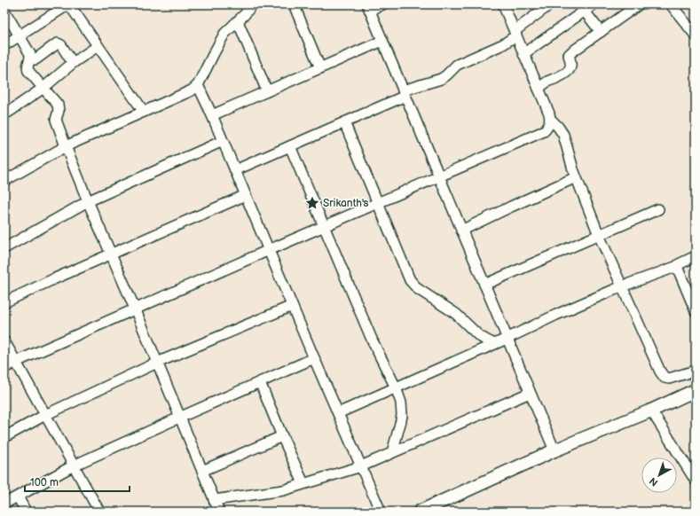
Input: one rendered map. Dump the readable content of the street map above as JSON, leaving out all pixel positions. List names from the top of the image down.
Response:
{
  "places": {
    "place": ["Srikanth's"]
  },
  "scale_bar": "100 m",
  "north": "bottom left"
}
